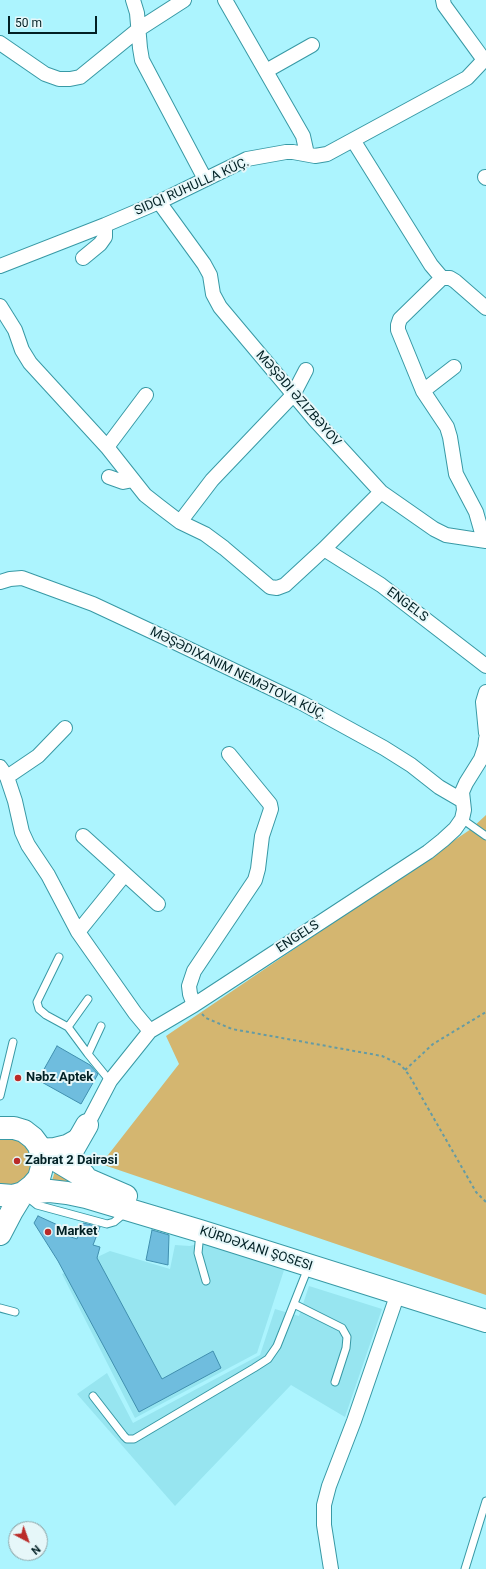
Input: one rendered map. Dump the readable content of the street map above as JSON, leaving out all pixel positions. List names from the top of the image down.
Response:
{
  "streets": {
    "street": ["SIDQI RUHULLA KÜÇ.", "MƏŞƏDI ƏZIZBƏYOV", "ENGELS"]
  },
  "crossings": [
    ["SIDQI RUHULLA KÜÇ.", "MƏŞƏDI ƏZIZBƏYOV"]
  ],
  "places": ["Nəbz Aptek", "Zabrat 2 Dairəsi", "Market"],
  "scale_bar": "50 m",
  "north": "bottom right"
}
